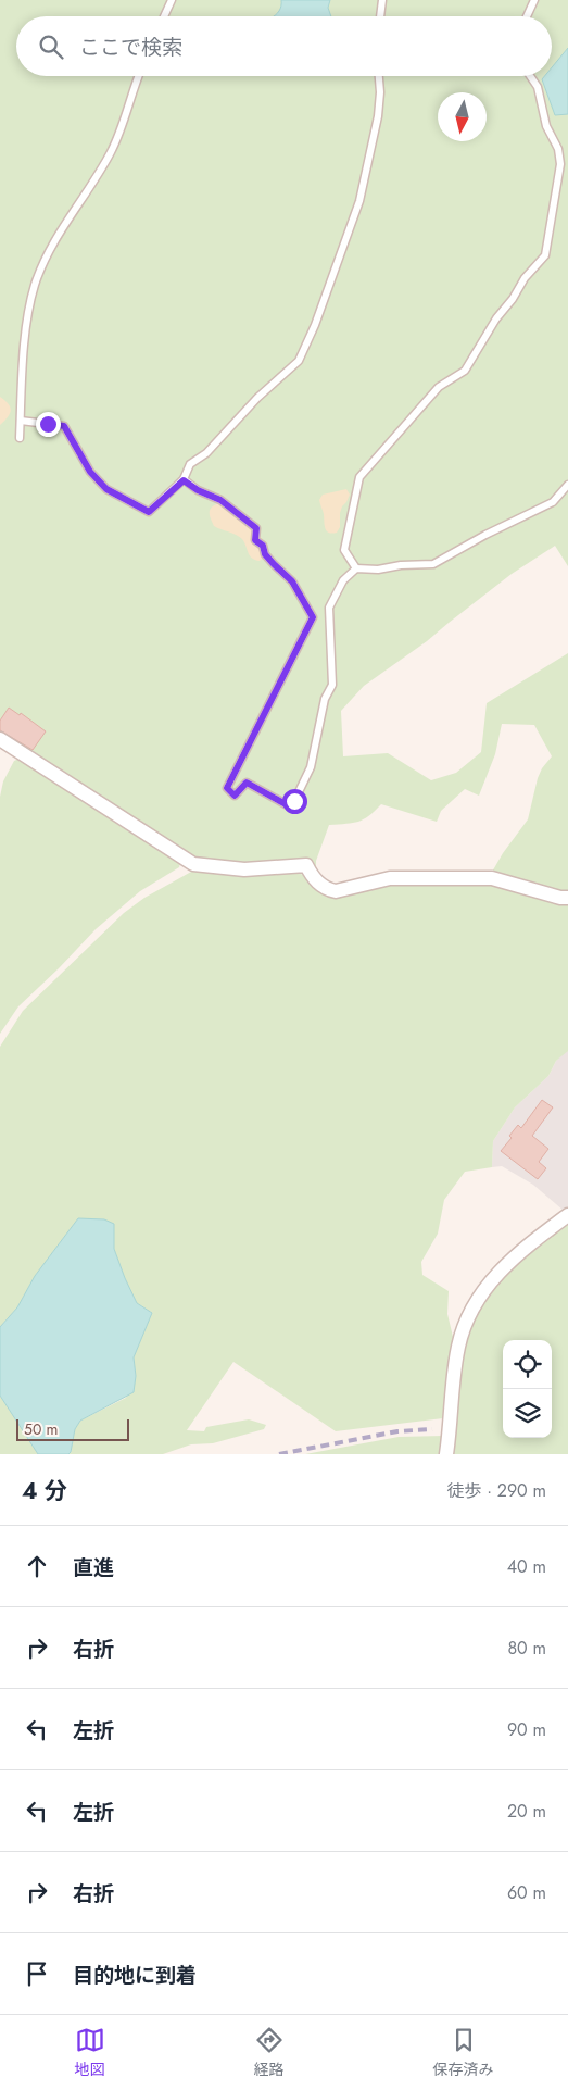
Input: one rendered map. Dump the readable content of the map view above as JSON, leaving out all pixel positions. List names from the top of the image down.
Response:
{
  "scale_bar": "50 m",
  "north": "bottom",
  "page": {
    "search": "ここで検索",
    "scale": "50 m",
    "heading": ["4 分", "徒歩 · 290 m"],
    "list": [
      ["直進", "40 m"],
      ["右折", "80 m"],
      ["左折", "90 m"],
      ["左折", "20 m"],
      ["右折", "60 m"],
      "目的地に到着"
    ],
    "nav": ["地図", "経路", "保存済み"]
  }
}
